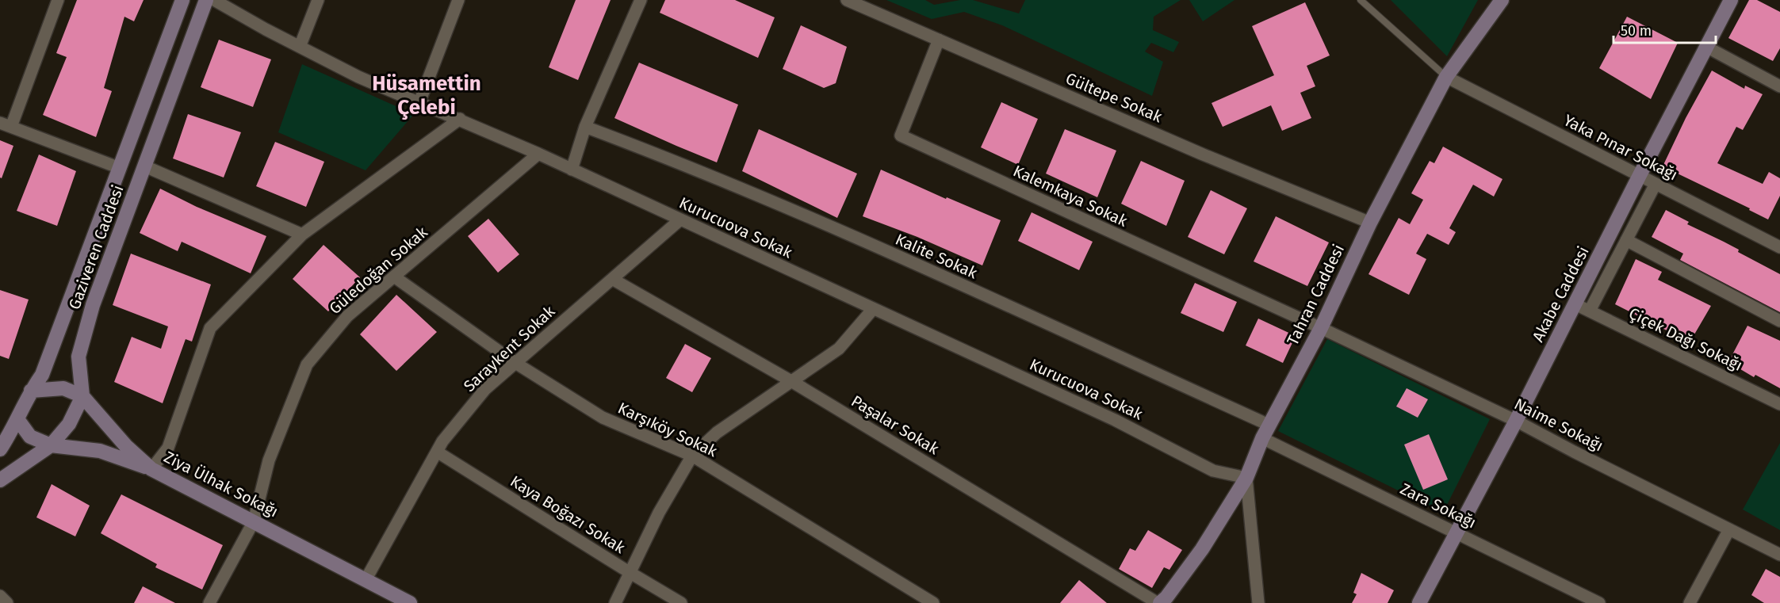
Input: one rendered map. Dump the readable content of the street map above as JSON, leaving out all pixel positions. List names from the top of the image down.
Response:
{
  "streets": {
    "street": [
      "Gültepe Sokak",
      "Yaka Pınar Sokağı",
      "Kalemkaya Sokak",
      "Kurucuova Sokak",
      "Gaziveren Caddesi",
      "Kalite Sokak",
      "Güledoğan Sokak",
      "Akabe Caddesi",
      "Tahran Caddesi",
      "Çiçek Dağı Sokağı",
      "Saraykent Sokak",
      "Paşalar Sokak",
      "Naime Sokağı",
      "Karşıköy Sokak",
      "Ziya Ülhak Sokağı",
      "Zara Sokağı",
      "Kaya Boğazı Sokak"
    ]
  },
  "crossings": [
    ["Gültepe Sokak", "Kalemkaya Sokak"],
    ["Gültepe Sokak", "Tahran Caddesi"],
    ["Yaka Pınar Sokağı", "Akabe Caddesi"],
    ["Yaka Pınar Sokağı", "Tahran Caddesi"],
    ["Kalemkaya Sokak", "Tahran Caddesi"],
    ["Kalemkaya Sokak", "Naime Sokağı"],
    ["Kurucuova Sokak", "Güledoğan Sokak"],
    ["Kurucuova Sokak", "Tahran Caddesi"],
    ["Kurucuova Sokak", "Saraykent Sokak"],
    ["Gaziveren Caddesi", "Ziya Ülhak Sokağı"],
    ["Kalite Sokak", "Tahran Caddesi"],
    ["Güledoğan Sokak", "Karşıköy Sokak"],
    ["Güledoğan Sokak", "Ziya Ülhak Sokağı"],
    ["Akabe Caddesi", "Çiçek Dağı Sokağı"],
    ["Akabe Caddesi", "Naime Sokağı"],
    ["Akabe Caddesi", "Zara Sokağı"],
    ["Tahran Caddesi", "Paşalar Sokak"],
    ["Tahran Caddesi", "Naime Sokağı"],
    ["Tahran Caddesi", "Zara Sokağı"],
    ["Saraykent Sokak", "Paşalar Sokak"],
    ["Saraykent Sokak", "Karşıköy Sokak"],
    ["Saraykent Sokak", "Ziya Ülhak Sokağı"],
    ["Saraykent Sokak", "Kaya Boğazı Sokak"]
  ],
  "districts": ["Hüsamettin Çelebi"],
  "scale_bar": "50 m"
}
